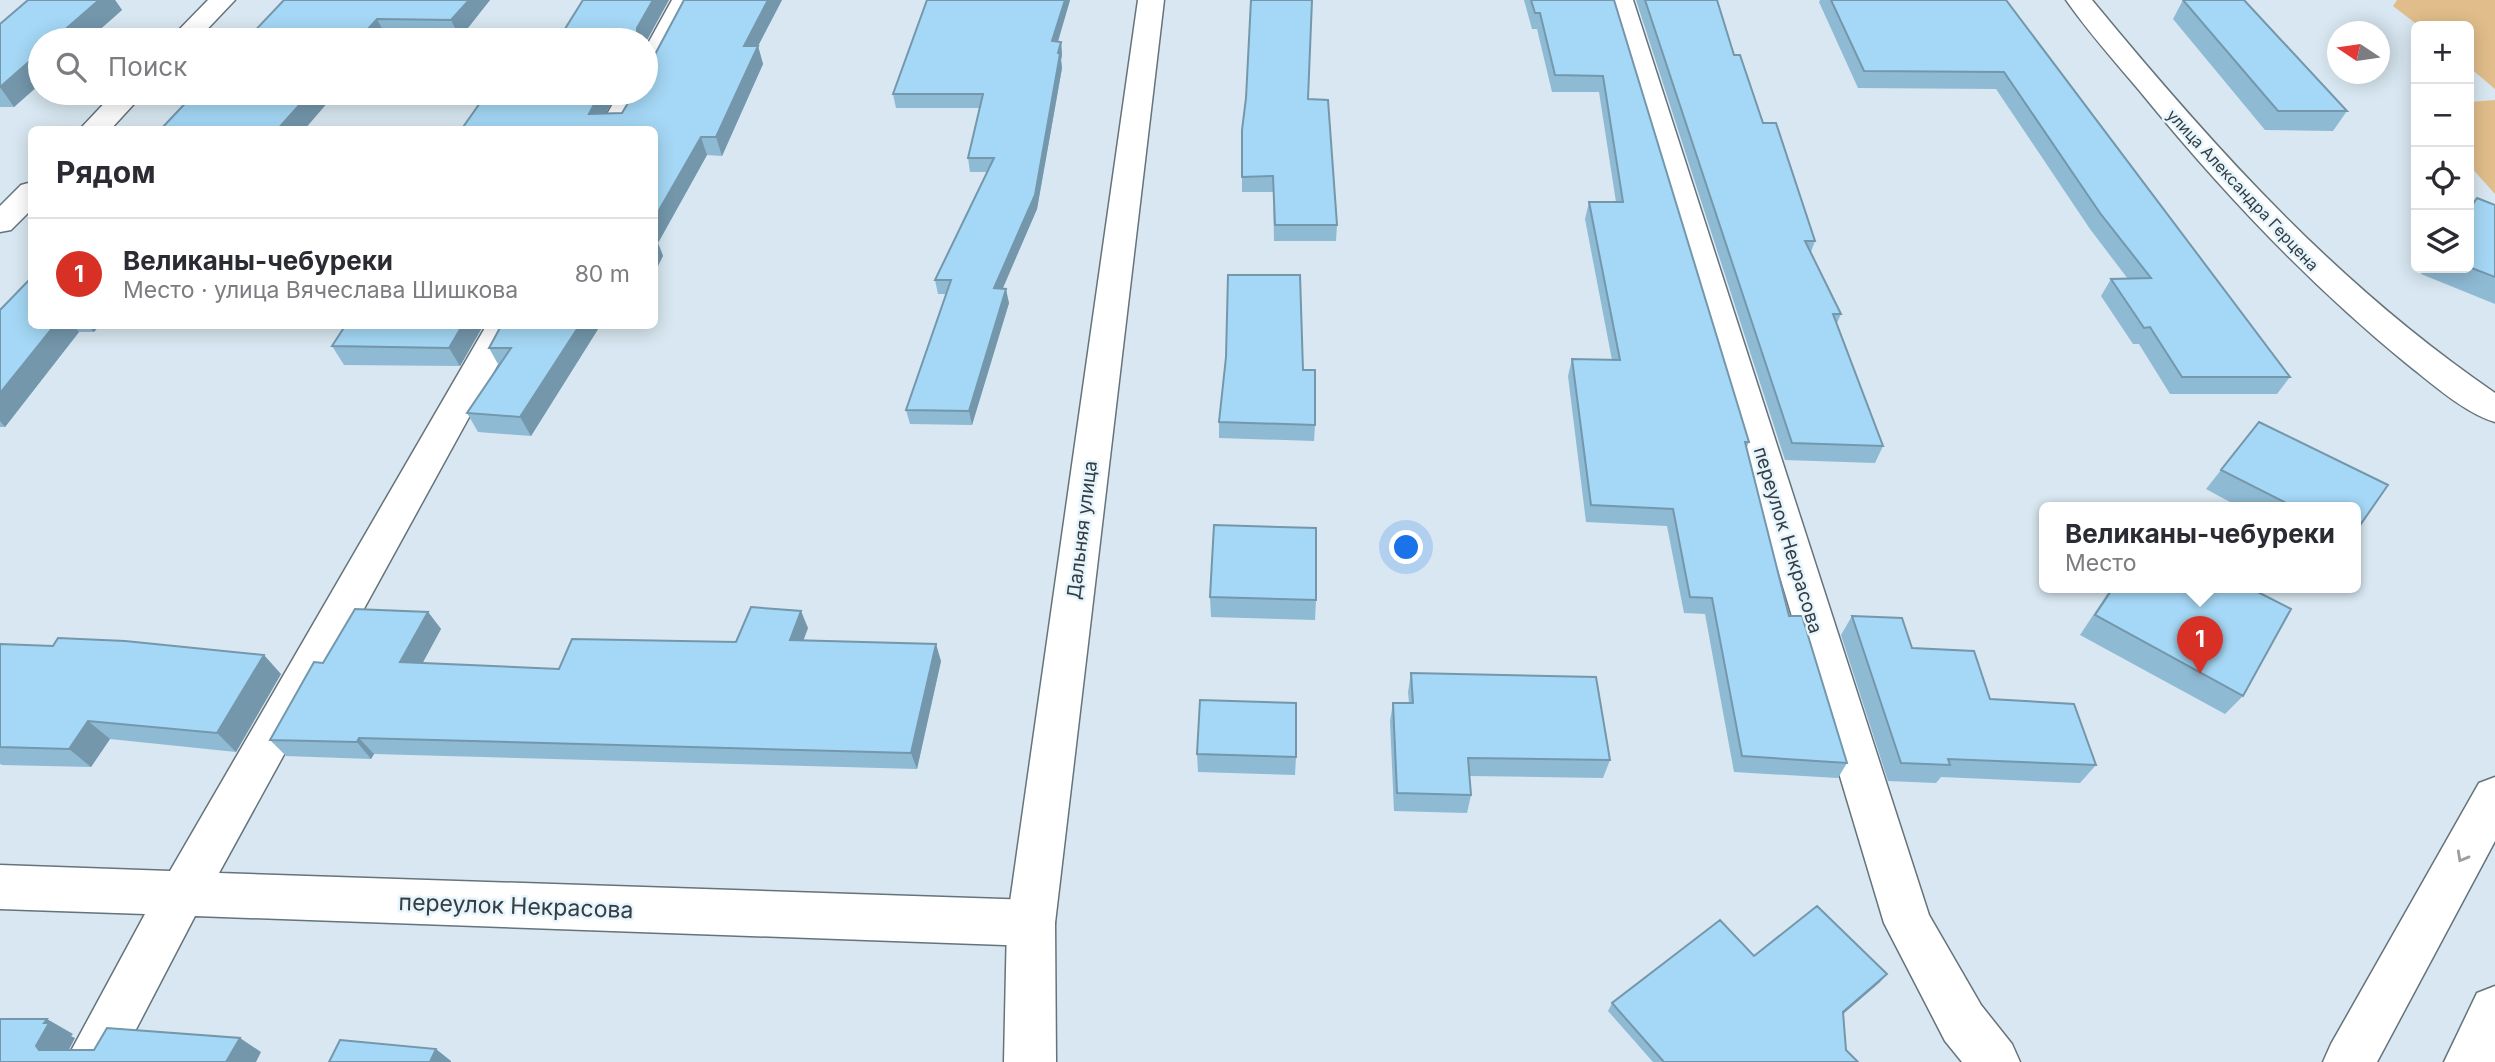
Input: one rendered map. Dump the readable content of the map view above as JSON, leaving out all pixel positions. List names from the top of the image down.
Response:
{
  "streets": {
    "street": ["улица Александра Герцена", "Дальняя улица", "переулок Некрасова"]
  },
  "crossings": [
    ["Дальняя улица", "переулок Некрасова"]
  ],
  "north": "left",
  "page": {
    "map_buttons": ["+", "−"],
    "search": "Поиск",
    "heading": "Рядом",
    "list": [
      {
        "mark": "1",
        "name": "Великаны-чебуреки",
        "note": "Место · улица Вячеслава Шишкова",
        "value": "80 m"
      }
    ],
    "popup": ["Великаны-чебуреки", "Место"],
    "pins": "1"
  }
}
